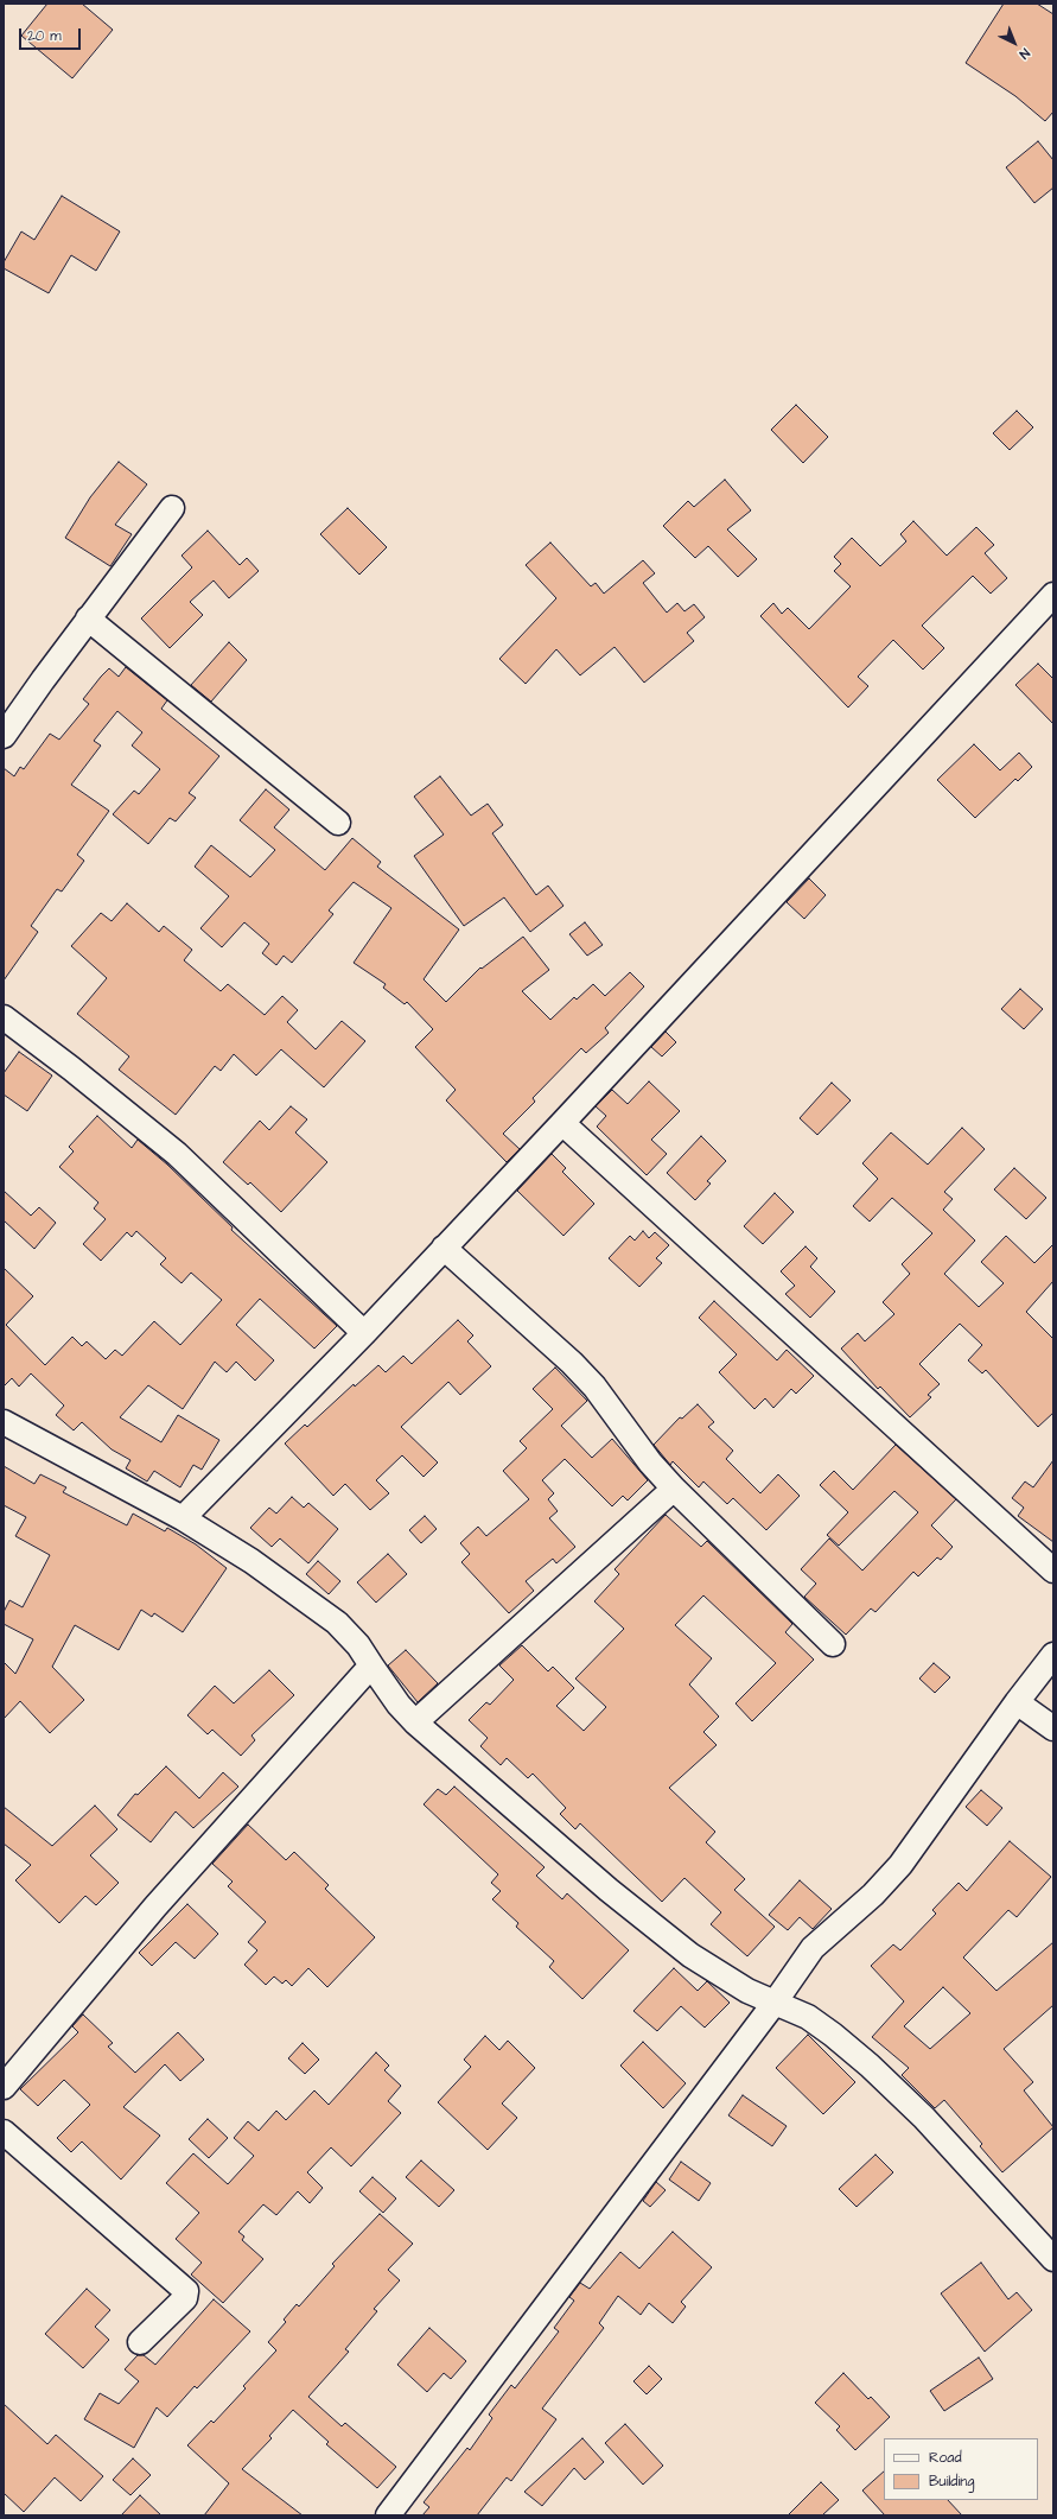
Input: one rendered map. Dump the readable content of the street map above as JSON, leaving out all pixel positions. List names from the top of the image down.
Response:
{
  "legend": ["Road", "Building"],
  "scale_bar": "20 m",
  "north": "bottom right"
}
